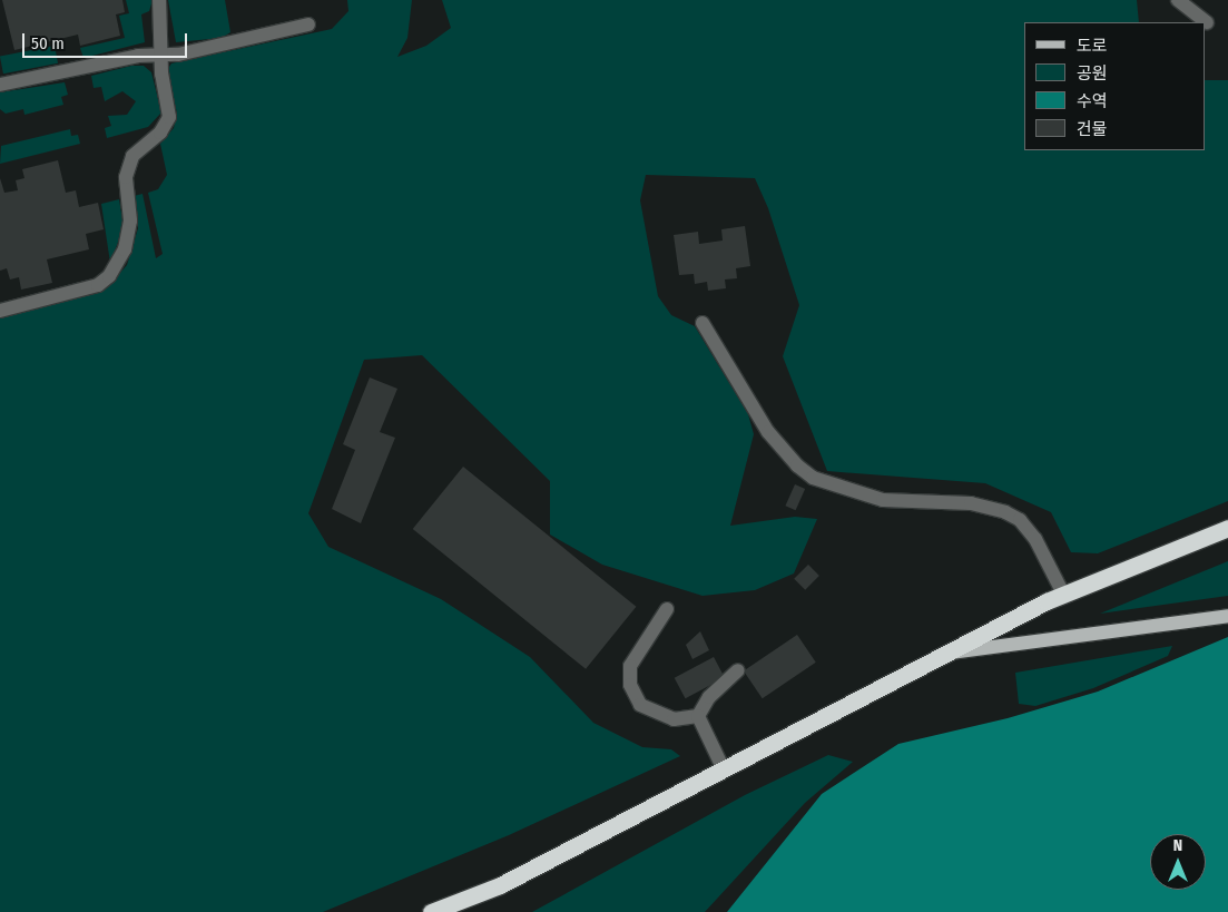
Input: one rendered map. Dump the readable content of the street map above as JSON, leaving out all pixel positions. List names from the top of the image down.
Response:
{
  "legend": [
    "도로",
    "공원",
    "수역",
    "건물"
  ],
  "scale_bar": "50 m",
  "north": "top"
}
